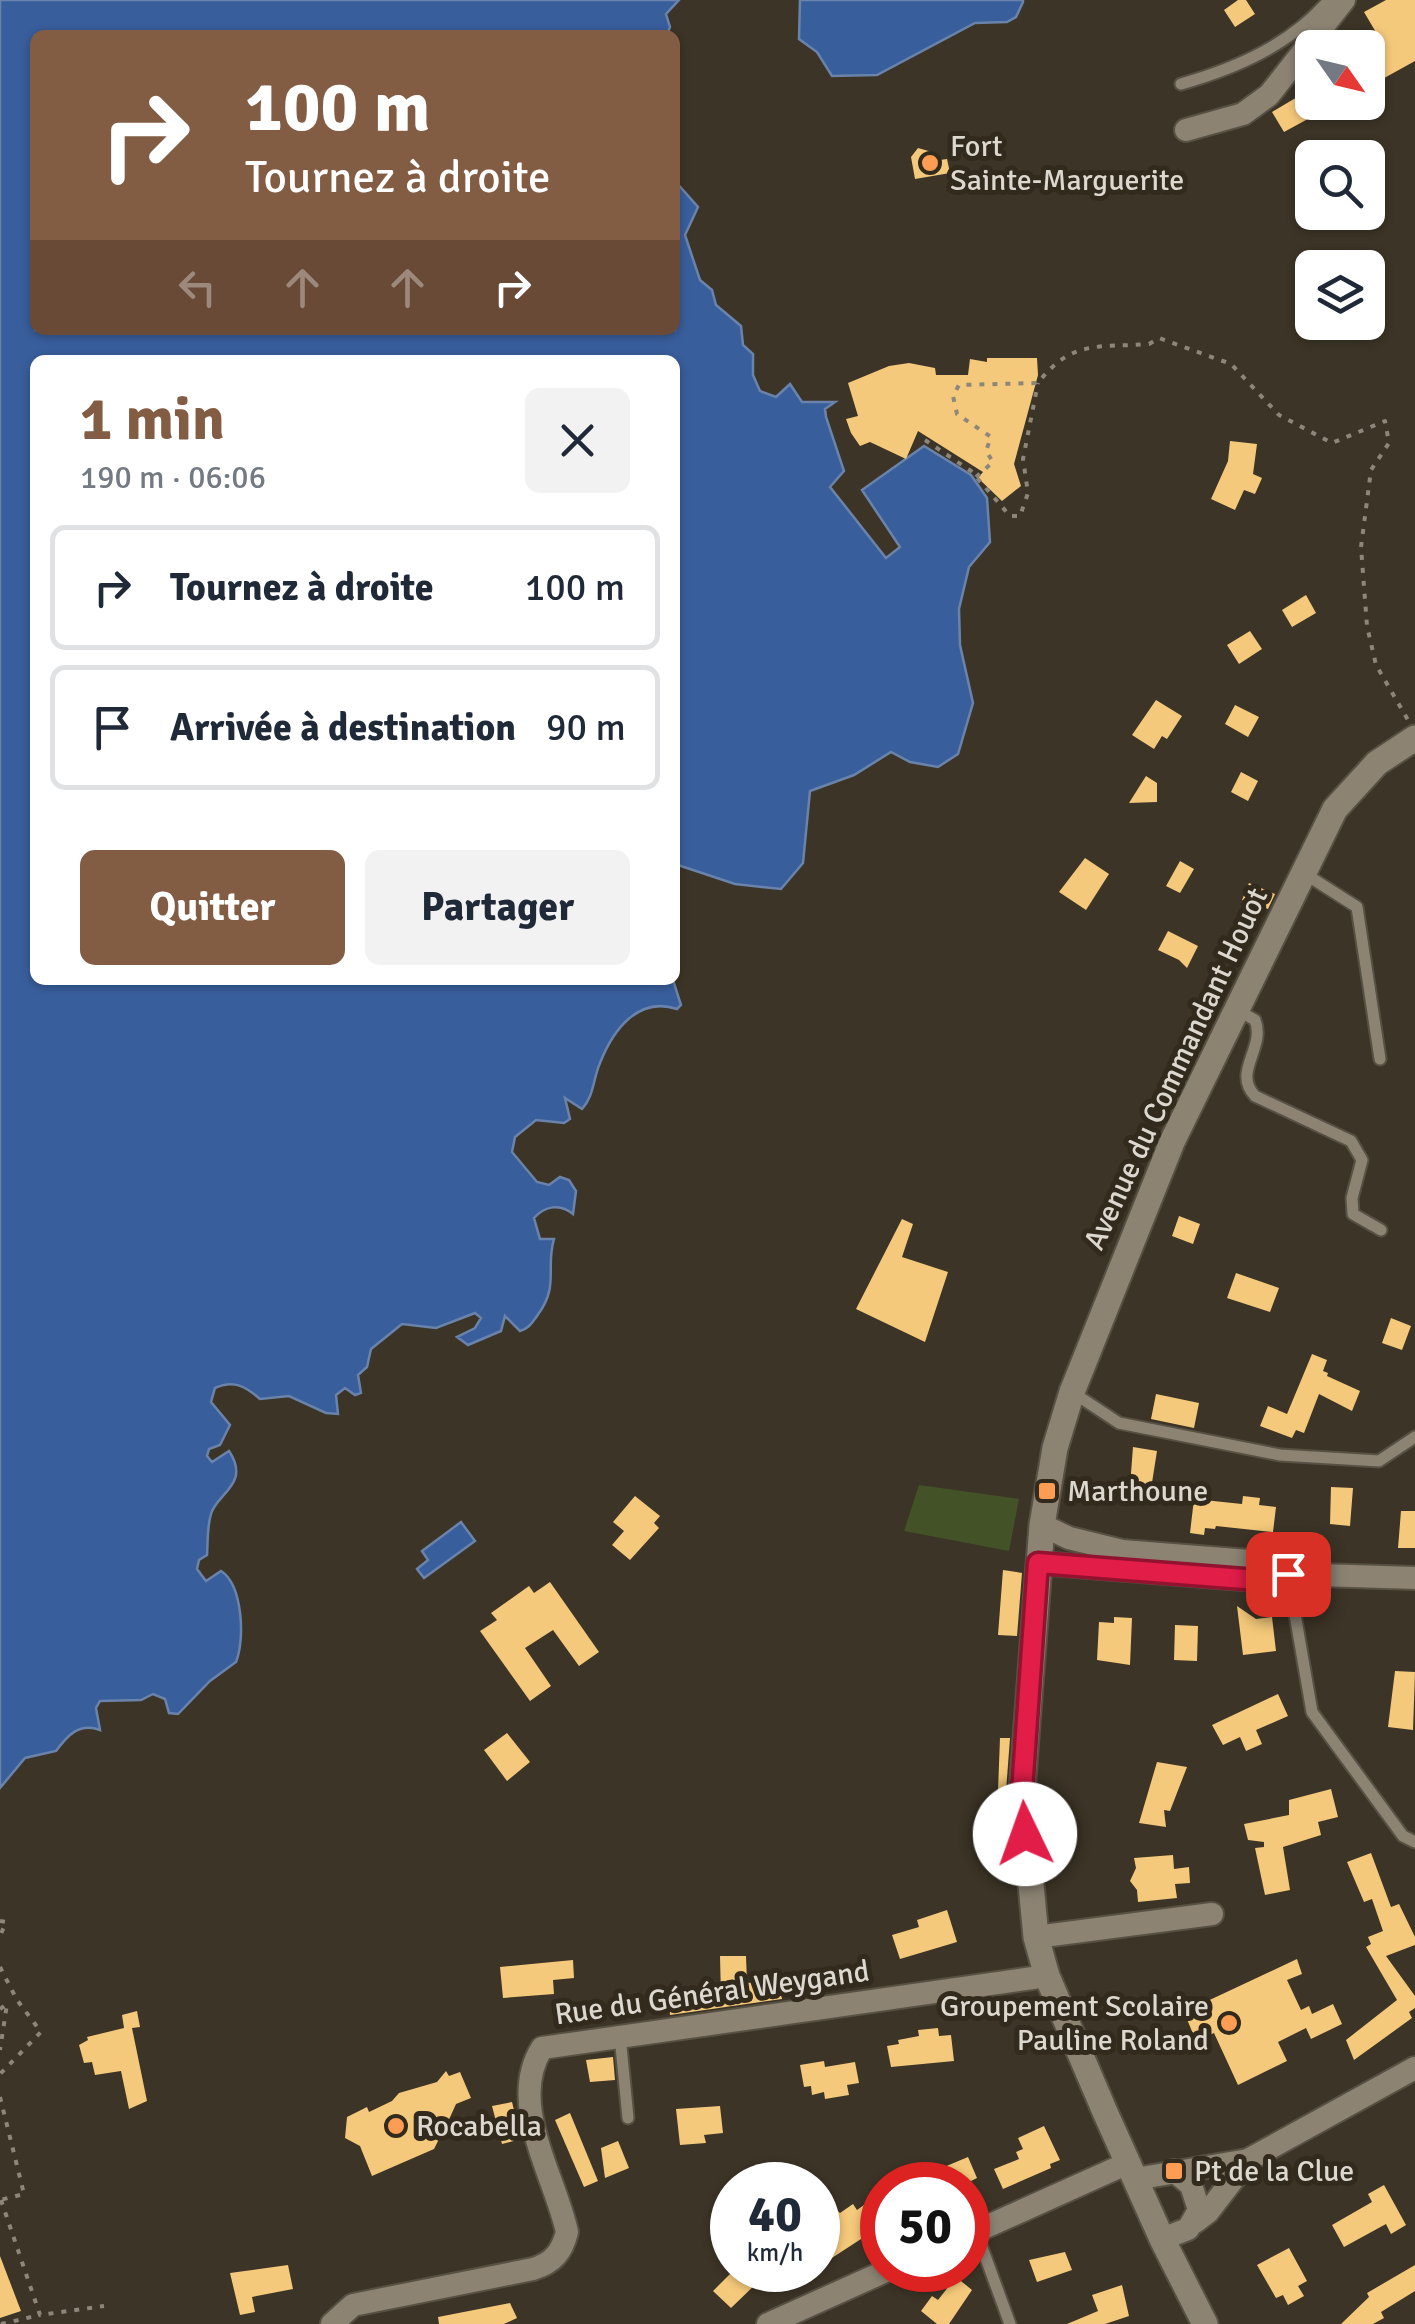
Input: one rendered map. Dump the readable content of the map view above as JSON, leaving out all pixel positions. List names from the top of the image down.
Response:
{
  "streets": {
    "main road": ["Avenue du Commandant Houot"],
    "street": ["Rue du Général Weygand"]
  },
  "crossings": [
    ["Avenue du Commandant Houot", "Rue du Général Weygand"]
  ],
  "places": {
    "other": ["Fort Sainte-Marguerite", "Groupement Scolaire Pauline Roland", "Rocabella"],
    "transit": ["Marthoune", "Pt de la Clue"]
  },
  "north": "bottom right",
  "page": {
    "turn": ["100 m", "Tournez à droite"],
    "heading": ["1 min", "190 m · 06:06"],
    "list": [
      {
        "name": "Tournez à droite",
        "value": "100 m"
      },
      {
        "name": "Arrivée à destination",
        "value": "90 m"
      }
    ],
    "buttons": ["Quitter", "Partager"],
    "speed": "40 km/h",
    "limit": "50"
  }
}
